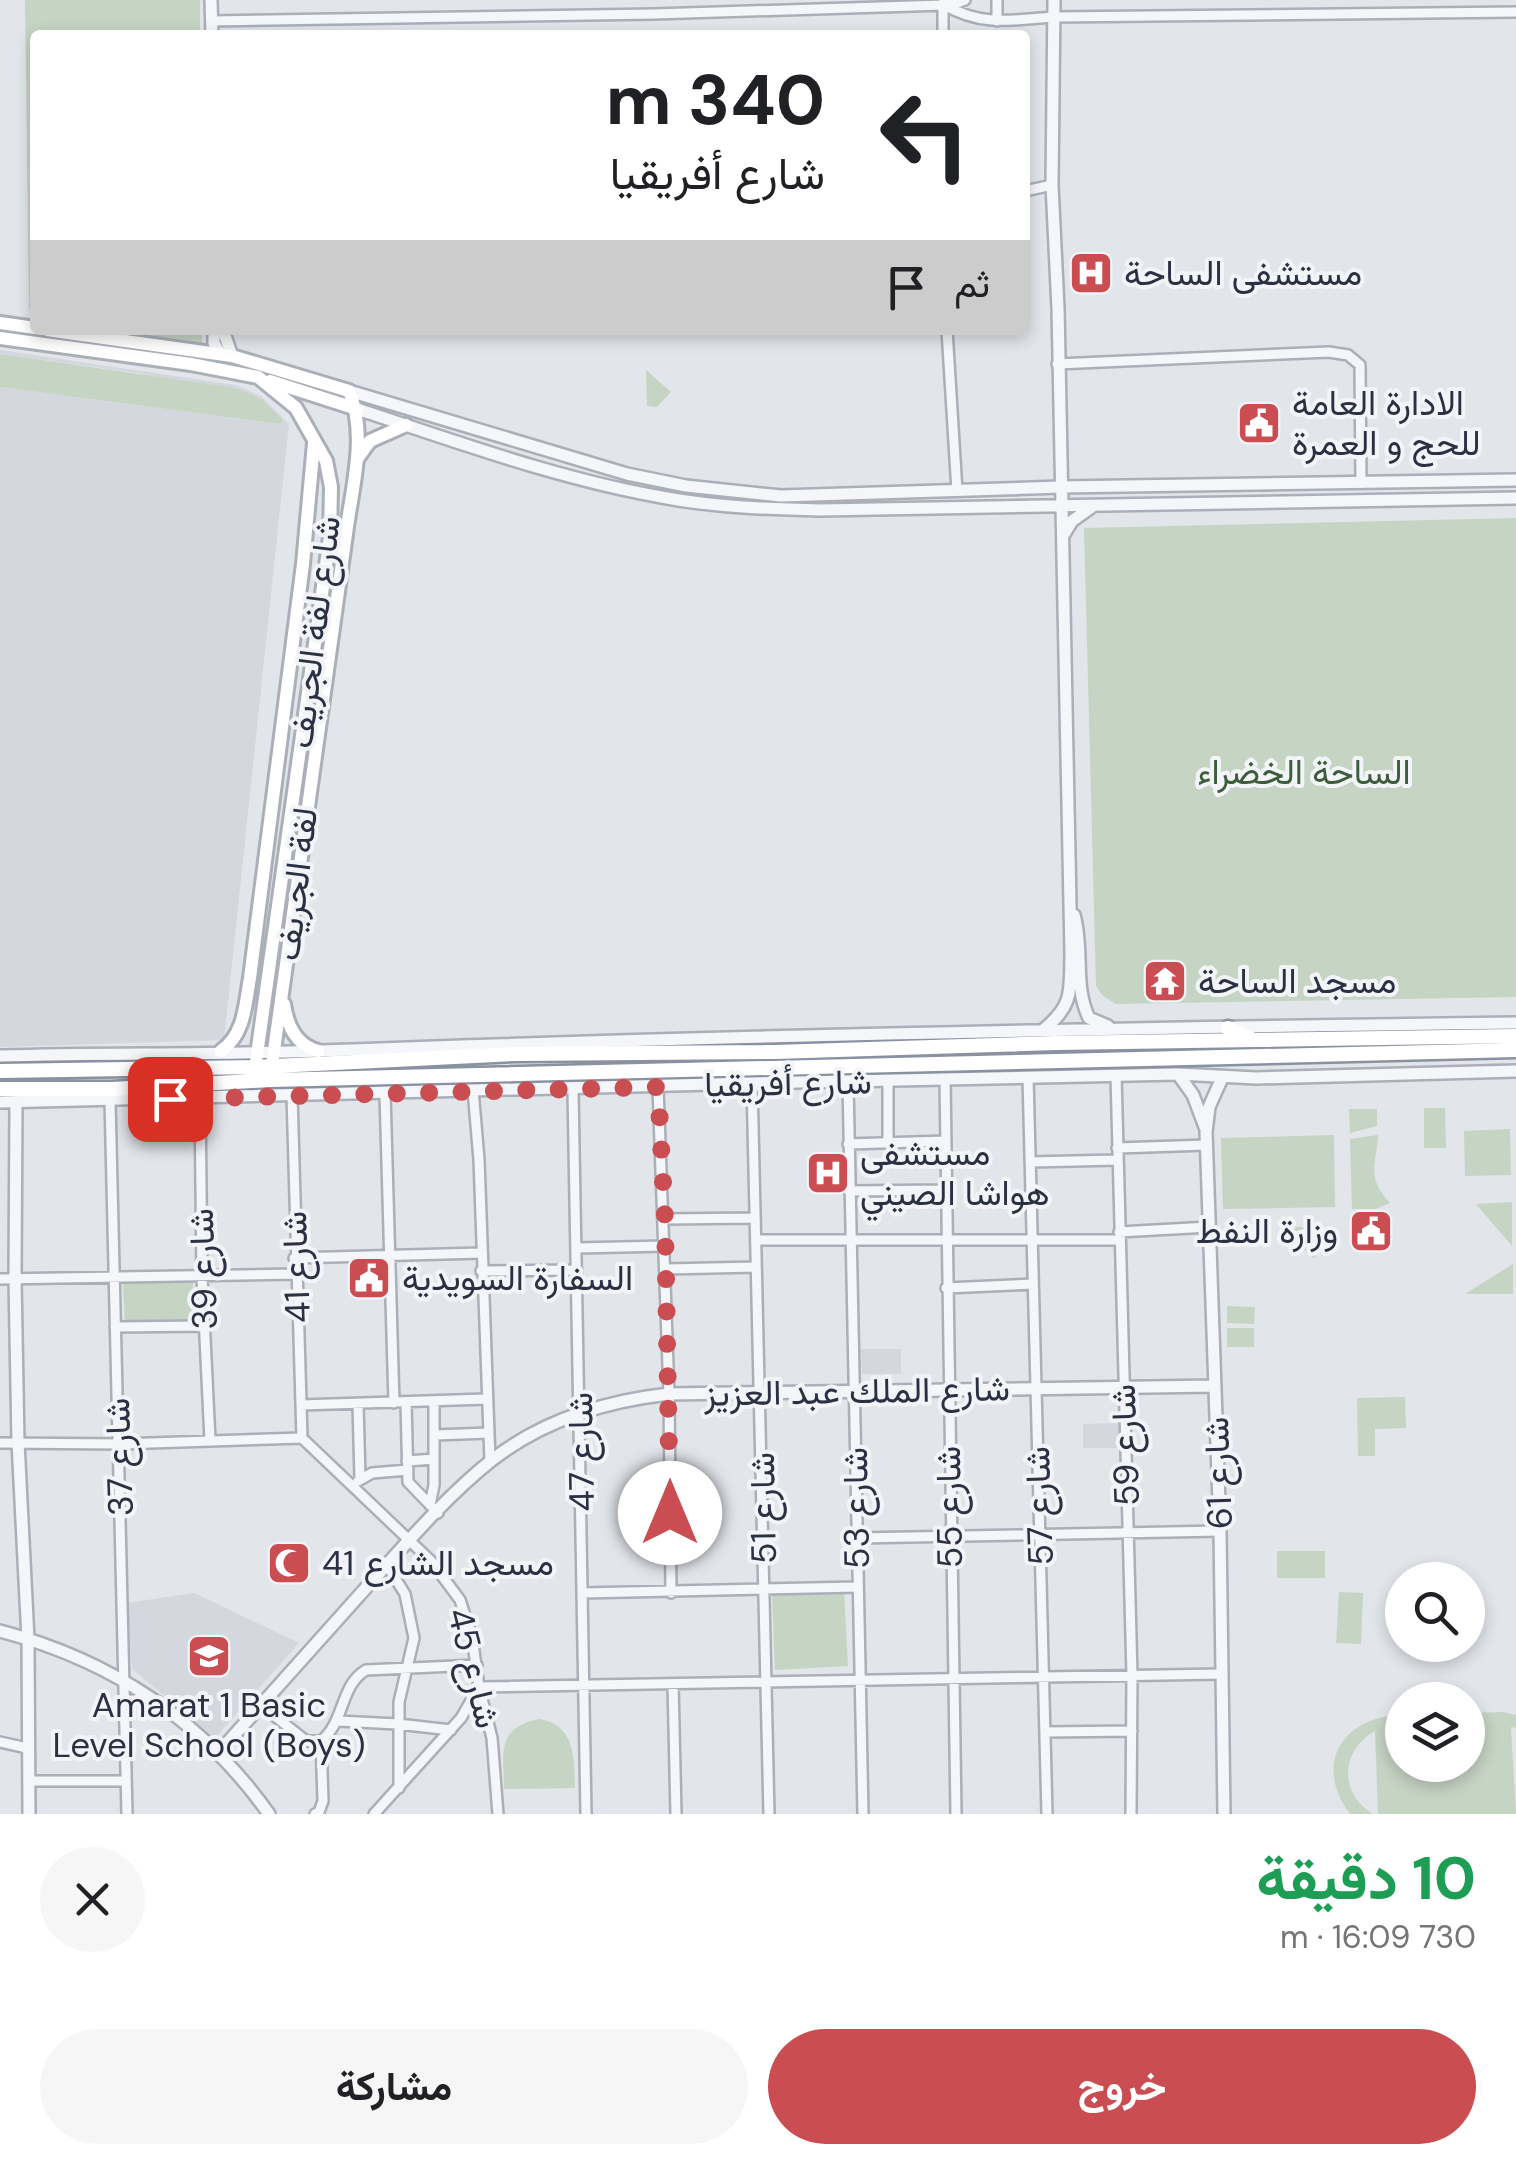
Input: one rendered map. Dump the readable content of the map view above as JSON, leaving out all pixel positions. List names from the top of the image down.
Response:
{
  "streets": {
    "highway": ["شارع أفريقيا"],
    "main road": ["شارع لفة الجريف", "لفة الجريف"],
    "street": [
      "شارع 41",
      "شارع 39",
      "شارع الملك عبد العزيز",
      "شارع 59",
      "شارع 47",
      "شارع 37",
      "شارع 61",
      "شارع 57",
      "شارع 55",
      "شارع 51",
      "شارع 53",
      "شارع 45"
    ]
  },
  "crossings": [
    ["شارع لفة الجريف", "شارع أفريقيا"],
    ["لفة الجريف", "شارع أفريقيا"],
    ["شارع أفريقيا", "شارع 41"],
    ["شارع أفريقيا", "شارع 39"],
    ["شارع أفريقيا", "شارع 59"],
    ["شارع أفريقيا", "شارع 47"],
    ["شارع أفريقيا", "شارع 37"],
    ["شارع أفريقيا", "شارع 57"],
    ["شارع أفريقيا", "شارع 55"],
    ["شارع أفريقيا", "شارع 51"],
    ["شارع أفريقيا", "شارع 53"],
    ["شارع 41", "شارع 45"],
    ["شارع الملك عبد العزيز", "شارع 59"],
    ["شارع الملك عبد العزيز", "شارع 47"],
    ["شارع الملك عبد العزيز", "شارع 61"],
    ["شارع الملك عبد العزيز", "شارع 57"],
    ["شارع الملك عبد العزيز", "شارع 55"],
    ["شارع الملك عبد العزيز", "شارع 51"],
    ["شارع الملك عبد العزيز", "شارع 53"],
    ["شارع الملك عبد العزيز", "شارع 45"]
  ],
  "parks": ["الساحة الخضراء"],
  "places": {
    "hospital": ["مستشفى الساحة", "مستشفى هواشا الصيني"],
    "public building": ["الادارة العامة للحج و العمرة", "وزارة النفط", "السفارة السويدية"],
    "temple": ["مسجد الساحة"],
    "mosque": ["مسجد الشارع 41"],
    "school or university": ["Amarat 1 Basic Level School (Boys)"]
  },
  "page": {
    "turn": ["340 m", "شارع أفريقيا"],
    "then": "ثم",
    "heading": ["10 دقيقة", "730 m · 16:09"],
    "buttons": ["خروج", "مشاركة"]
  }
}
